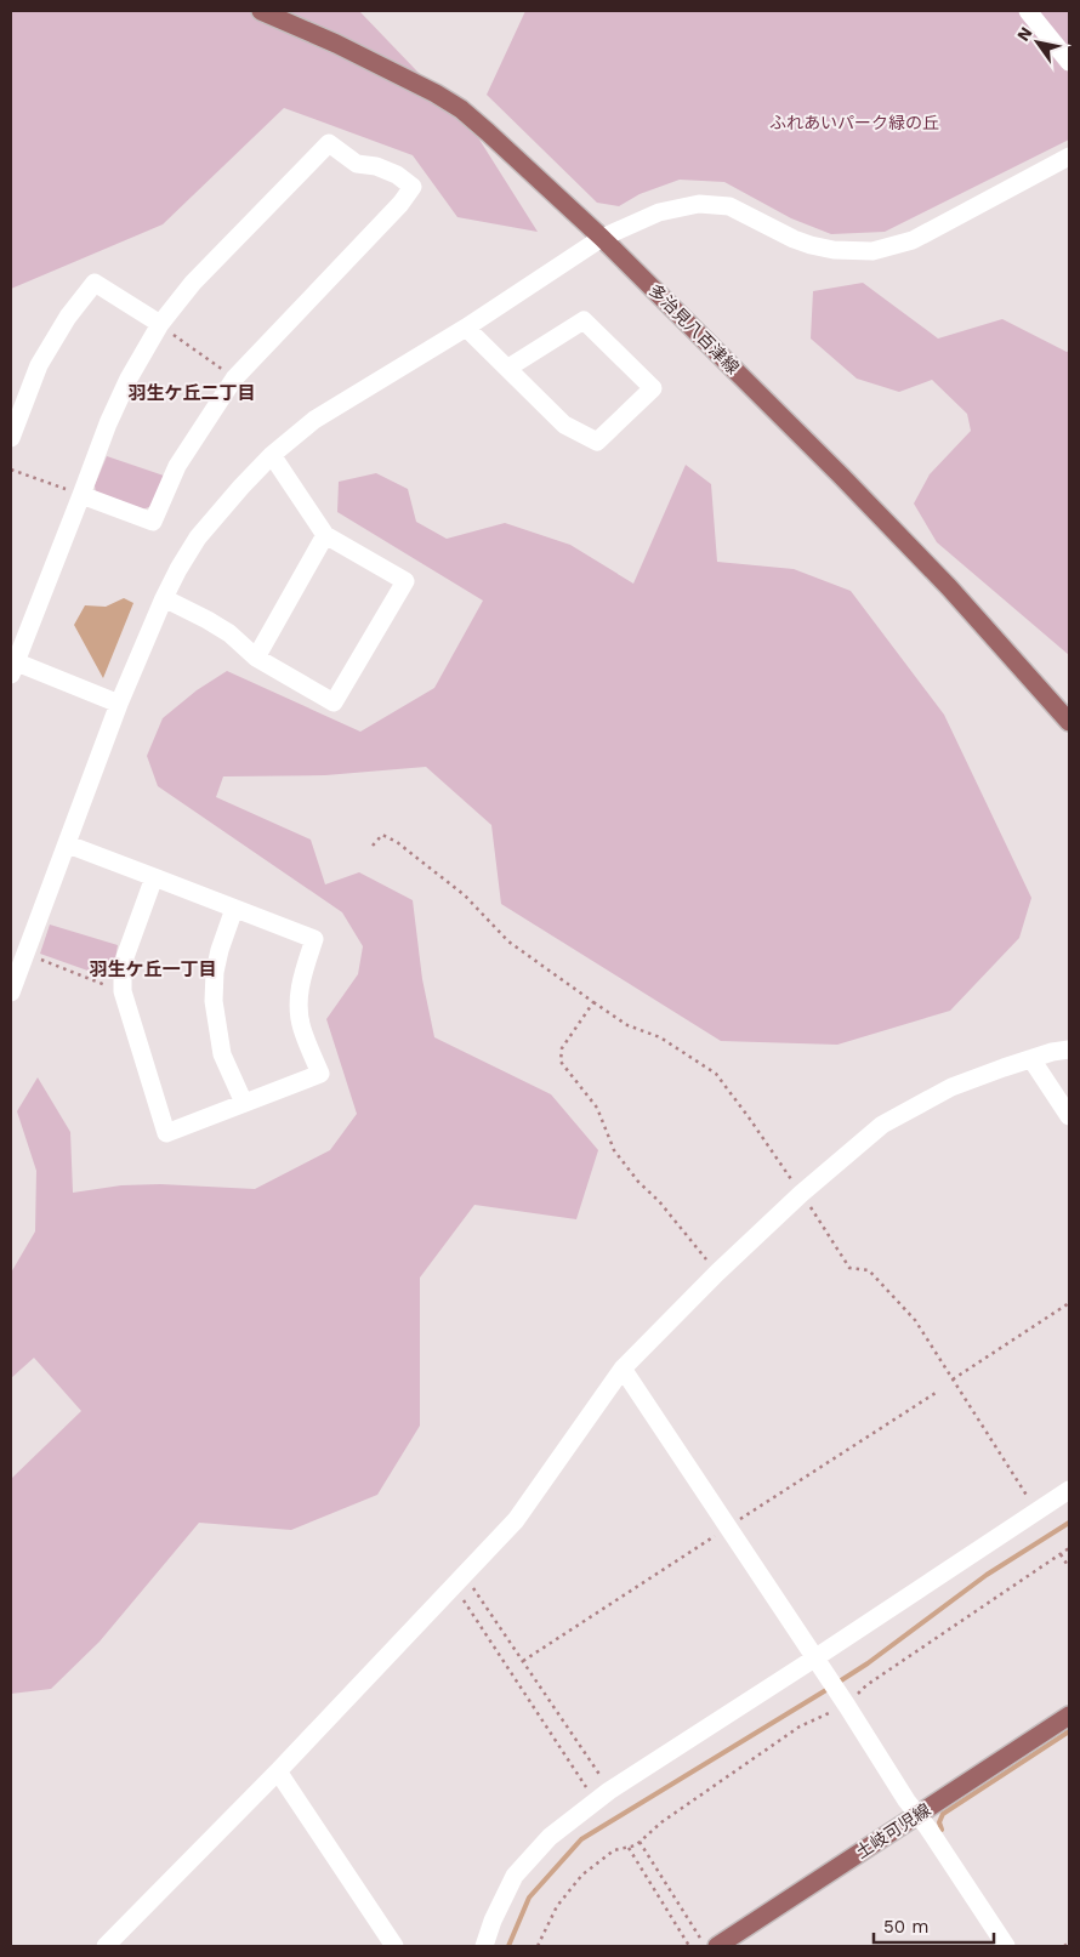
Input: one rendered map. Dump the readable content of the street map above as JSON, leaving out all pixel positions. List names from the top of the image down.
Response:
{
  "streets": {
    "main road": ["多治見八百津線", "土岐可児線"]
  },
  "districts": ["羽生ケ丘二丁目", "羽生ケ丘一丁目"],
  "parks": ["ふれあいパーク緑の丘"],
  "scale_bar": "50 m",
  "north": "top left"
}
